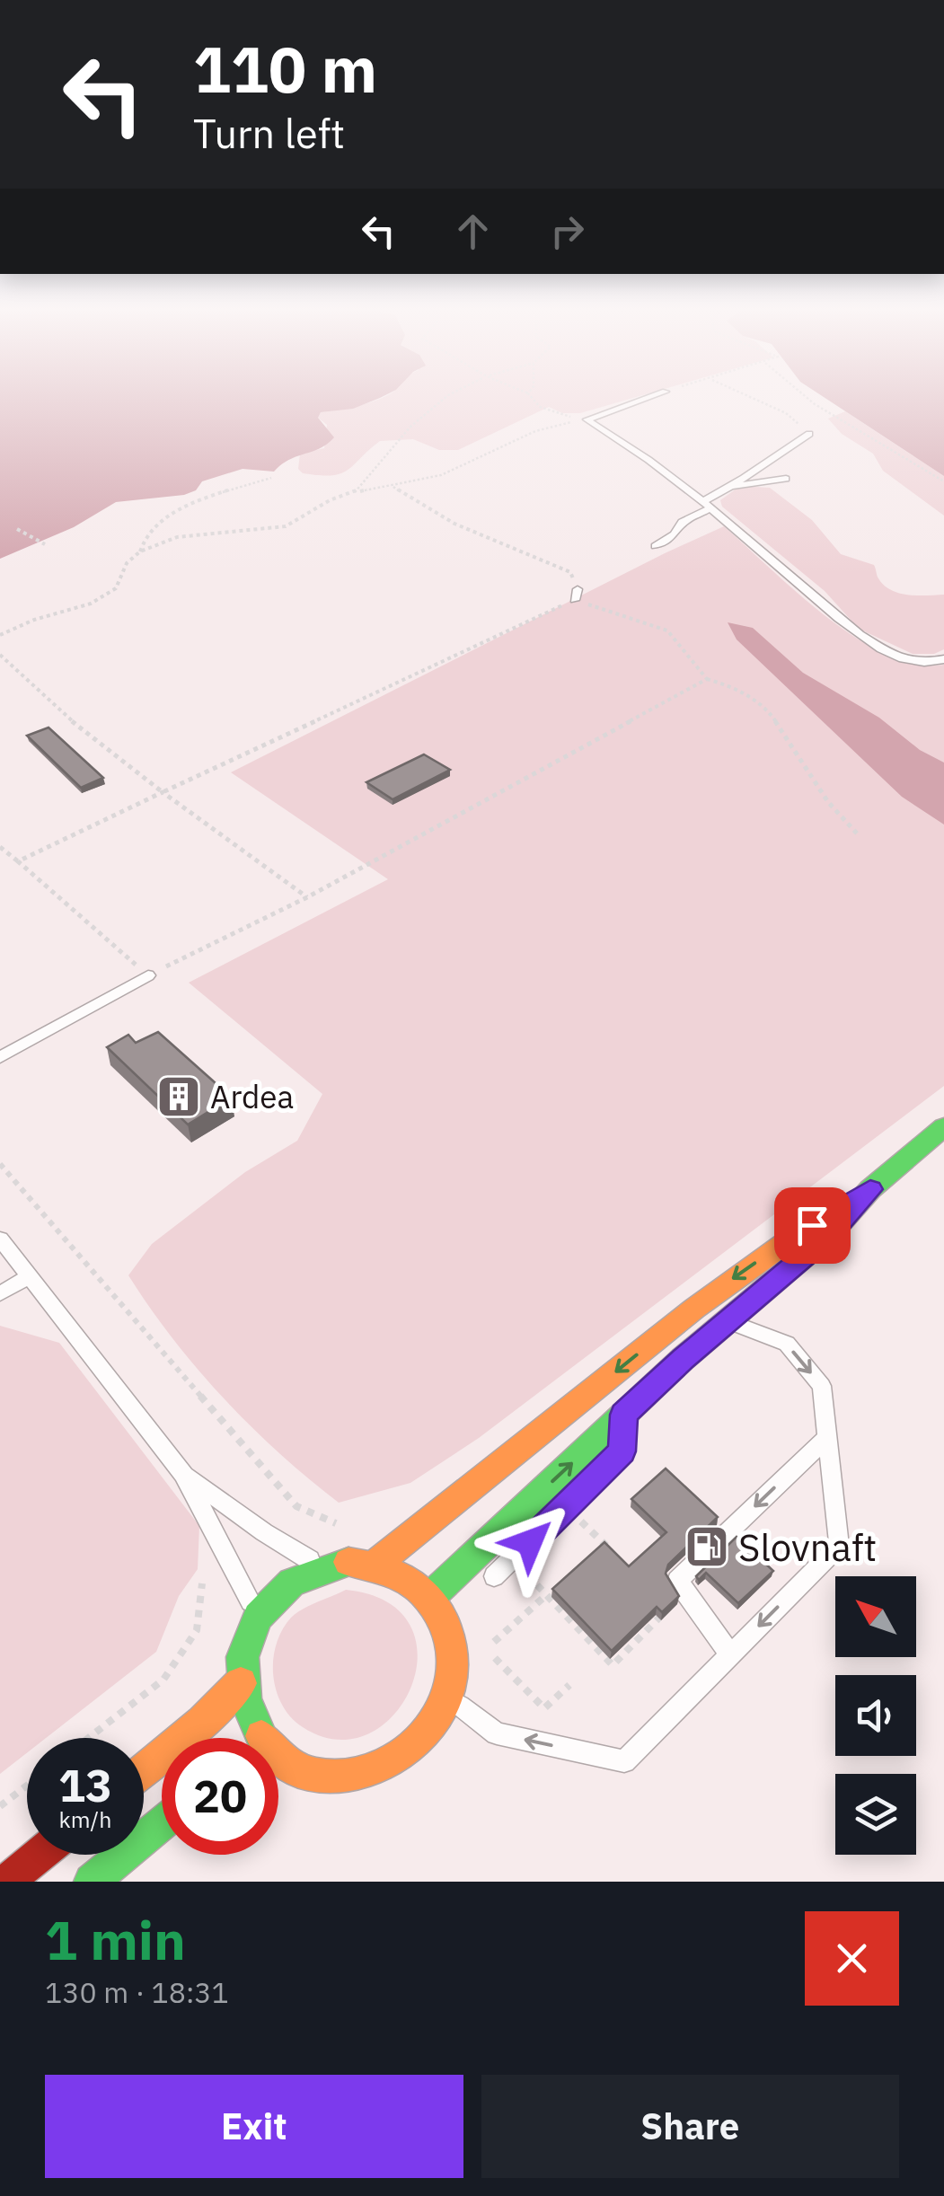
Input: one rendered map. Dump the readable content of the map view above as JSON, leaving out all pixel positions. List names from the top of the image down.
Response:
{
  "places": {
    "building": ["Ardea"],
    "fuel station": ["Slovnaft"]
  },
  "north": "top left",
  "page": {
    "turn": ["110 m", "Turn left"],
    "speed": "13 km/h",
    "limit": "20",
    "heading": ["1 min", "130 m · 18:31"],
    "buttons": ["Exit", "Share"]
  }
}
